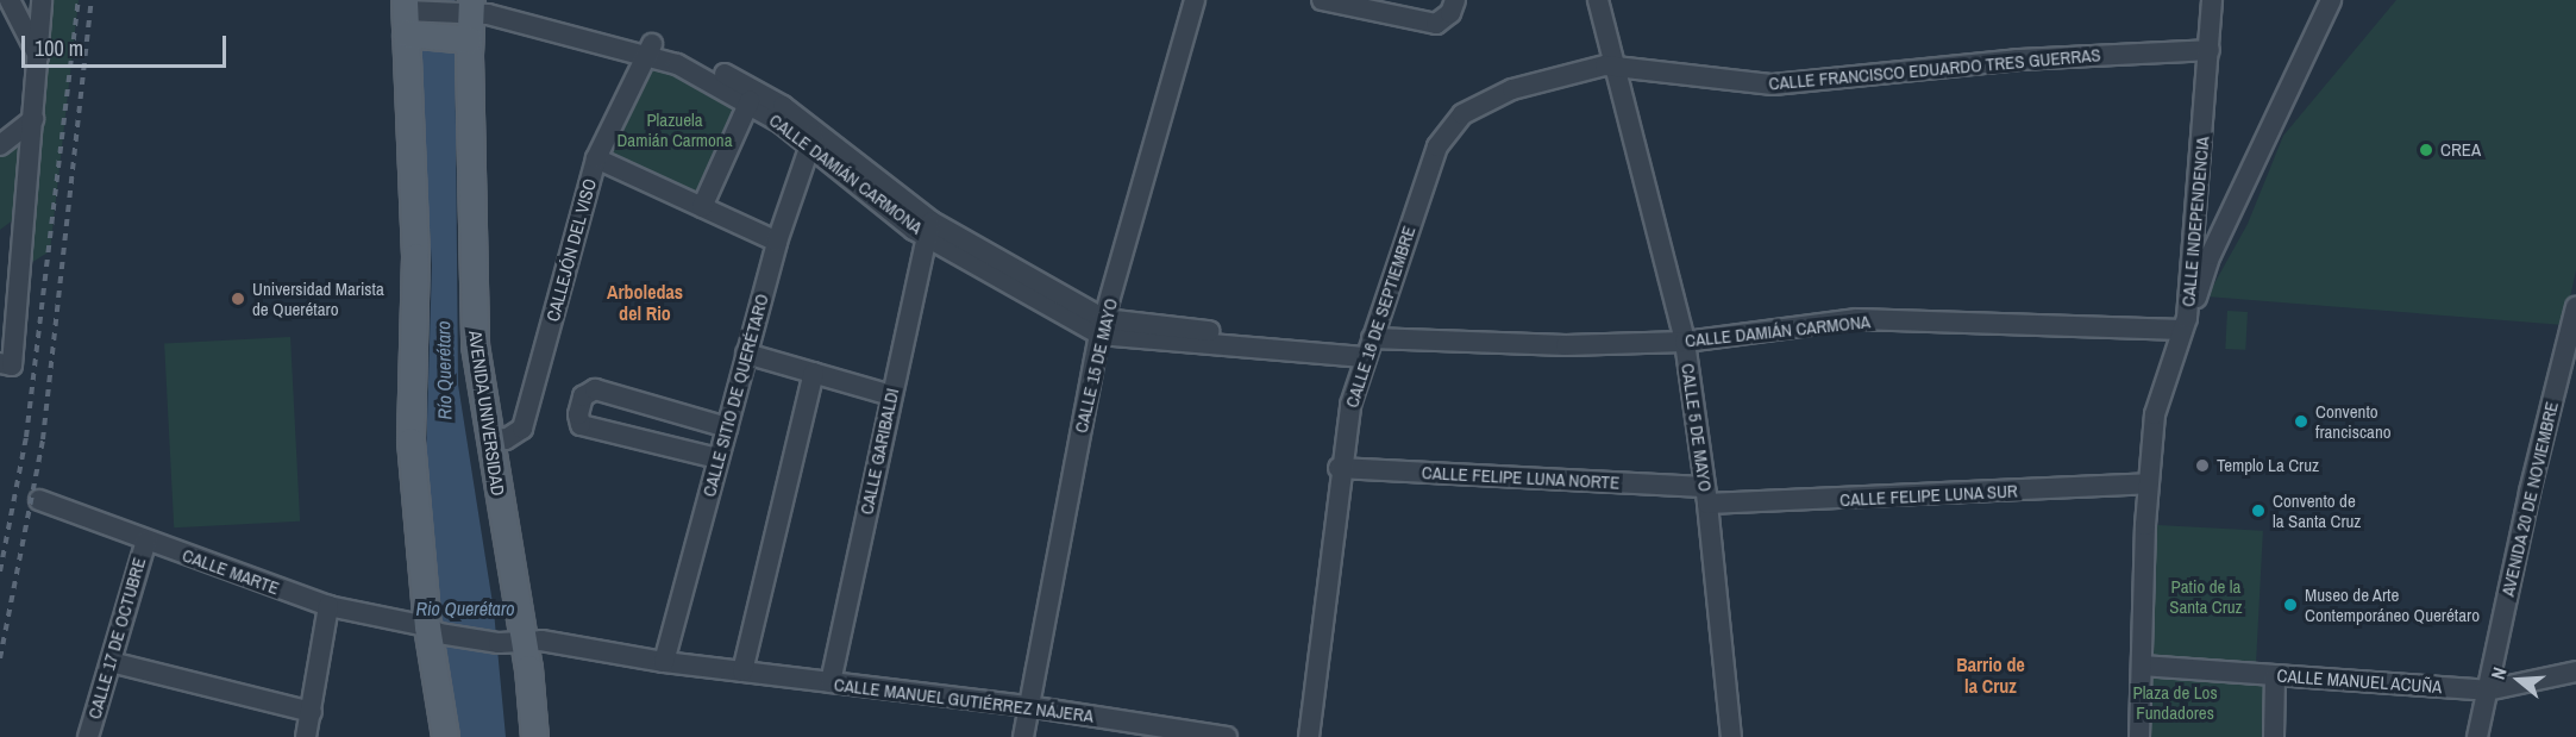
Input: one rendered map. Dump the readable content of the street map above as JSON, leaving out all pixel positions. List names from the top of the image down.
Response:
{
  "streets": {
    "main road": ["AVENIDA UNIVERSIDAD"],
    "street": [
      "CALLE FRANCISCO EDUARDO TRES GUERRAS",
      "CALLE DAMIÁN CARMONA",
      "CALLE INDEPENDENCIA",
      "CALLEJÓN DEL VISO",
      "CALLE 16 DE SEPTIEMBRE",
      "CALLE 15 DE MAYO",
      "CALLE SITIO DE QUERÉTARO",
      "CALLE 5 DE MAYO",
      "CALLE GARIBALDI",
      "CALLE FELIPE LUNA NORTE",
      "CALLE FELIPE LUNA SUR",
      "AVENIDA 20 DE NOVIEMBRE",
      "CALLE MARTE",
      "CALLE 17 DE OCTUBRE",
      "CALLE MANUEL ACUÑA",
      "CALLE MANUEL GUTIÉRREZ NÁJERA"
    ]
  },
  "crossings": [
    ["CALLE FRANCISCO EDUARDO TRES GUERRAS", "CALLE INDEPENDENCIA"],
    ["CALLE FRANCISCO EDUARDO TRES GUERRAS", "CALLE 16 DE SEPTIEMBRE"],
    ["CALLE FRANCISCO EDUARDO TRES GUERRAS", "CALLE 5 DE MAYO"],
    ["CALLE DAMIÁN CARMONA", "CALLE INDEPENDENCIA"],
    ["CALLE DAMIÁN CARMONA", "CALLEJÓN DEL VISO"],
    ["CALLE DAMIÁN CARMONA", "CALLE 16 DE SEPTIEMBRE"],
    ["CALLE DAMIÁN CARMONA", "CALLE 15 DE MAYO"],
    ["CALLE DAMIÁN CARMONA", "CALLE SITIO DE QUERÉTARO"],
    ["CALLE DAMIÁN CARMONA", "AVENIDA UNIVERSIDAD"],
    ["CALLE DAMIÁN CARMONA", "CALLE 5 DE MAYO"],
    ["CALLE DAMIÁN CARMONA", "CALLE GARIBALDI"],
    ["CALLE INDEPENDENCIA", "CALLE FELIPE LUNA SUR"],
    ["CALLE INDEPENDENCIA", "CALLE MANUEL ACUÑA"],
    ["CALLEJÓN DEL VISO", "AVENIDA UNIVERSIDAD"],
    ["CALLE 16 DE SEPTIEMBRE", "CALLE 5 DE MAYO"],
    ["CALLE 16 DE SEPTIEMBRE", "CALLE FELIPE LUNA NORTE"],
    ["CALLE 15 DE MAYO", "CALLE MANUEL GUTIÉRREZ NÁJERA"],
    ["CALLE SITIO DE QUERÉTARO", "CALLE MANUEL GUTIÉRREZ NÁJERA"],
    ["AVENIDA UNIVERSIDAD", "CALLE MANUEL GUTIÉRREZ NÁJERA"],
    ["CALLE 5 DE MAYO", "CALLE FELIPE LUNA NORTE"],
    ["CALLE 5 DE MAYO", "CALLE FELIPE LUNA SUR"],
    ["CALLE GARIBALDI", "CALLE MANUEL GUTIÉRREZ NÁJERA"],
    ["CALLE FELIPE LUNA NORTE", "CALLE FELIPE LUNA SUR"],
    ["AVENIDA 20 DE NOVIEMBRE", "CALLE MANUEL ACUÑA"],
    ["CALLE MARTE", "CALLE 17 DE OCTUBRE"],
    ["CALLE MARTE", "CALLE MANUEL GUTIÉRREZ NÁJERA"]
  ],
  "districts": ["Arboledas del Rio", "Barrio de la Cruz"],
  "water": ["Río Querétaro", "Rio Querétaro"],
  "parks": ["Plazuela Damián Carmona", "Patio de la Santa Cruz", "Plaza de Los Fundadores"],
  "places": [
    "CREA",
    "Universidad Marista de Querétaro",
    "Convento franciscano",
    "Templo La Cruz",
    "Convento de la Santa Cruz",
    "Museo de Arte Contemporáneo Querétaro"
  ],
  "scale_bar": "100 m",
  "north": "left"
}
